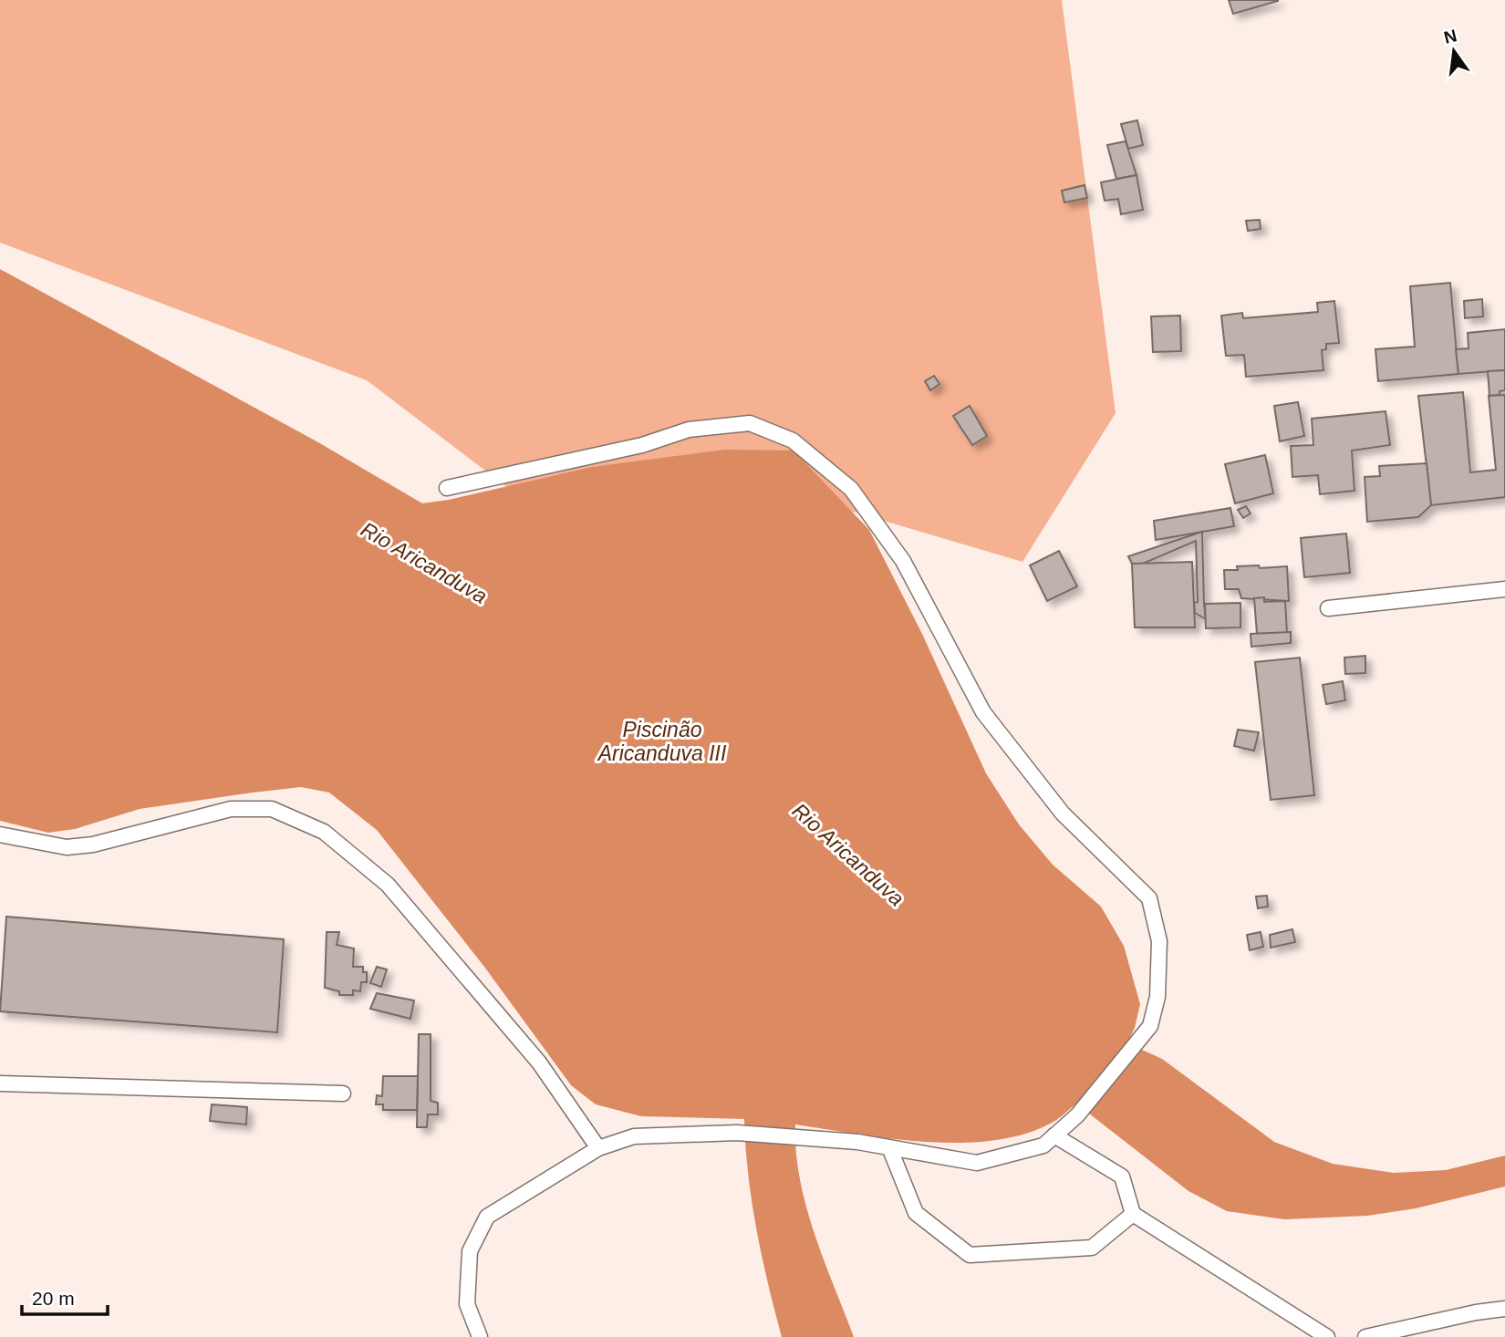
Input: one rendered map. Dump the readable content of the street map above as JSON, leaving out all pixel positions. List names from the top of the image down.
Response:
{
  "water": ["Rio Aricanduva", "Piscinão Aricanduva III"],
  "scale_bar": "20 m",
  "north": "top"
}
